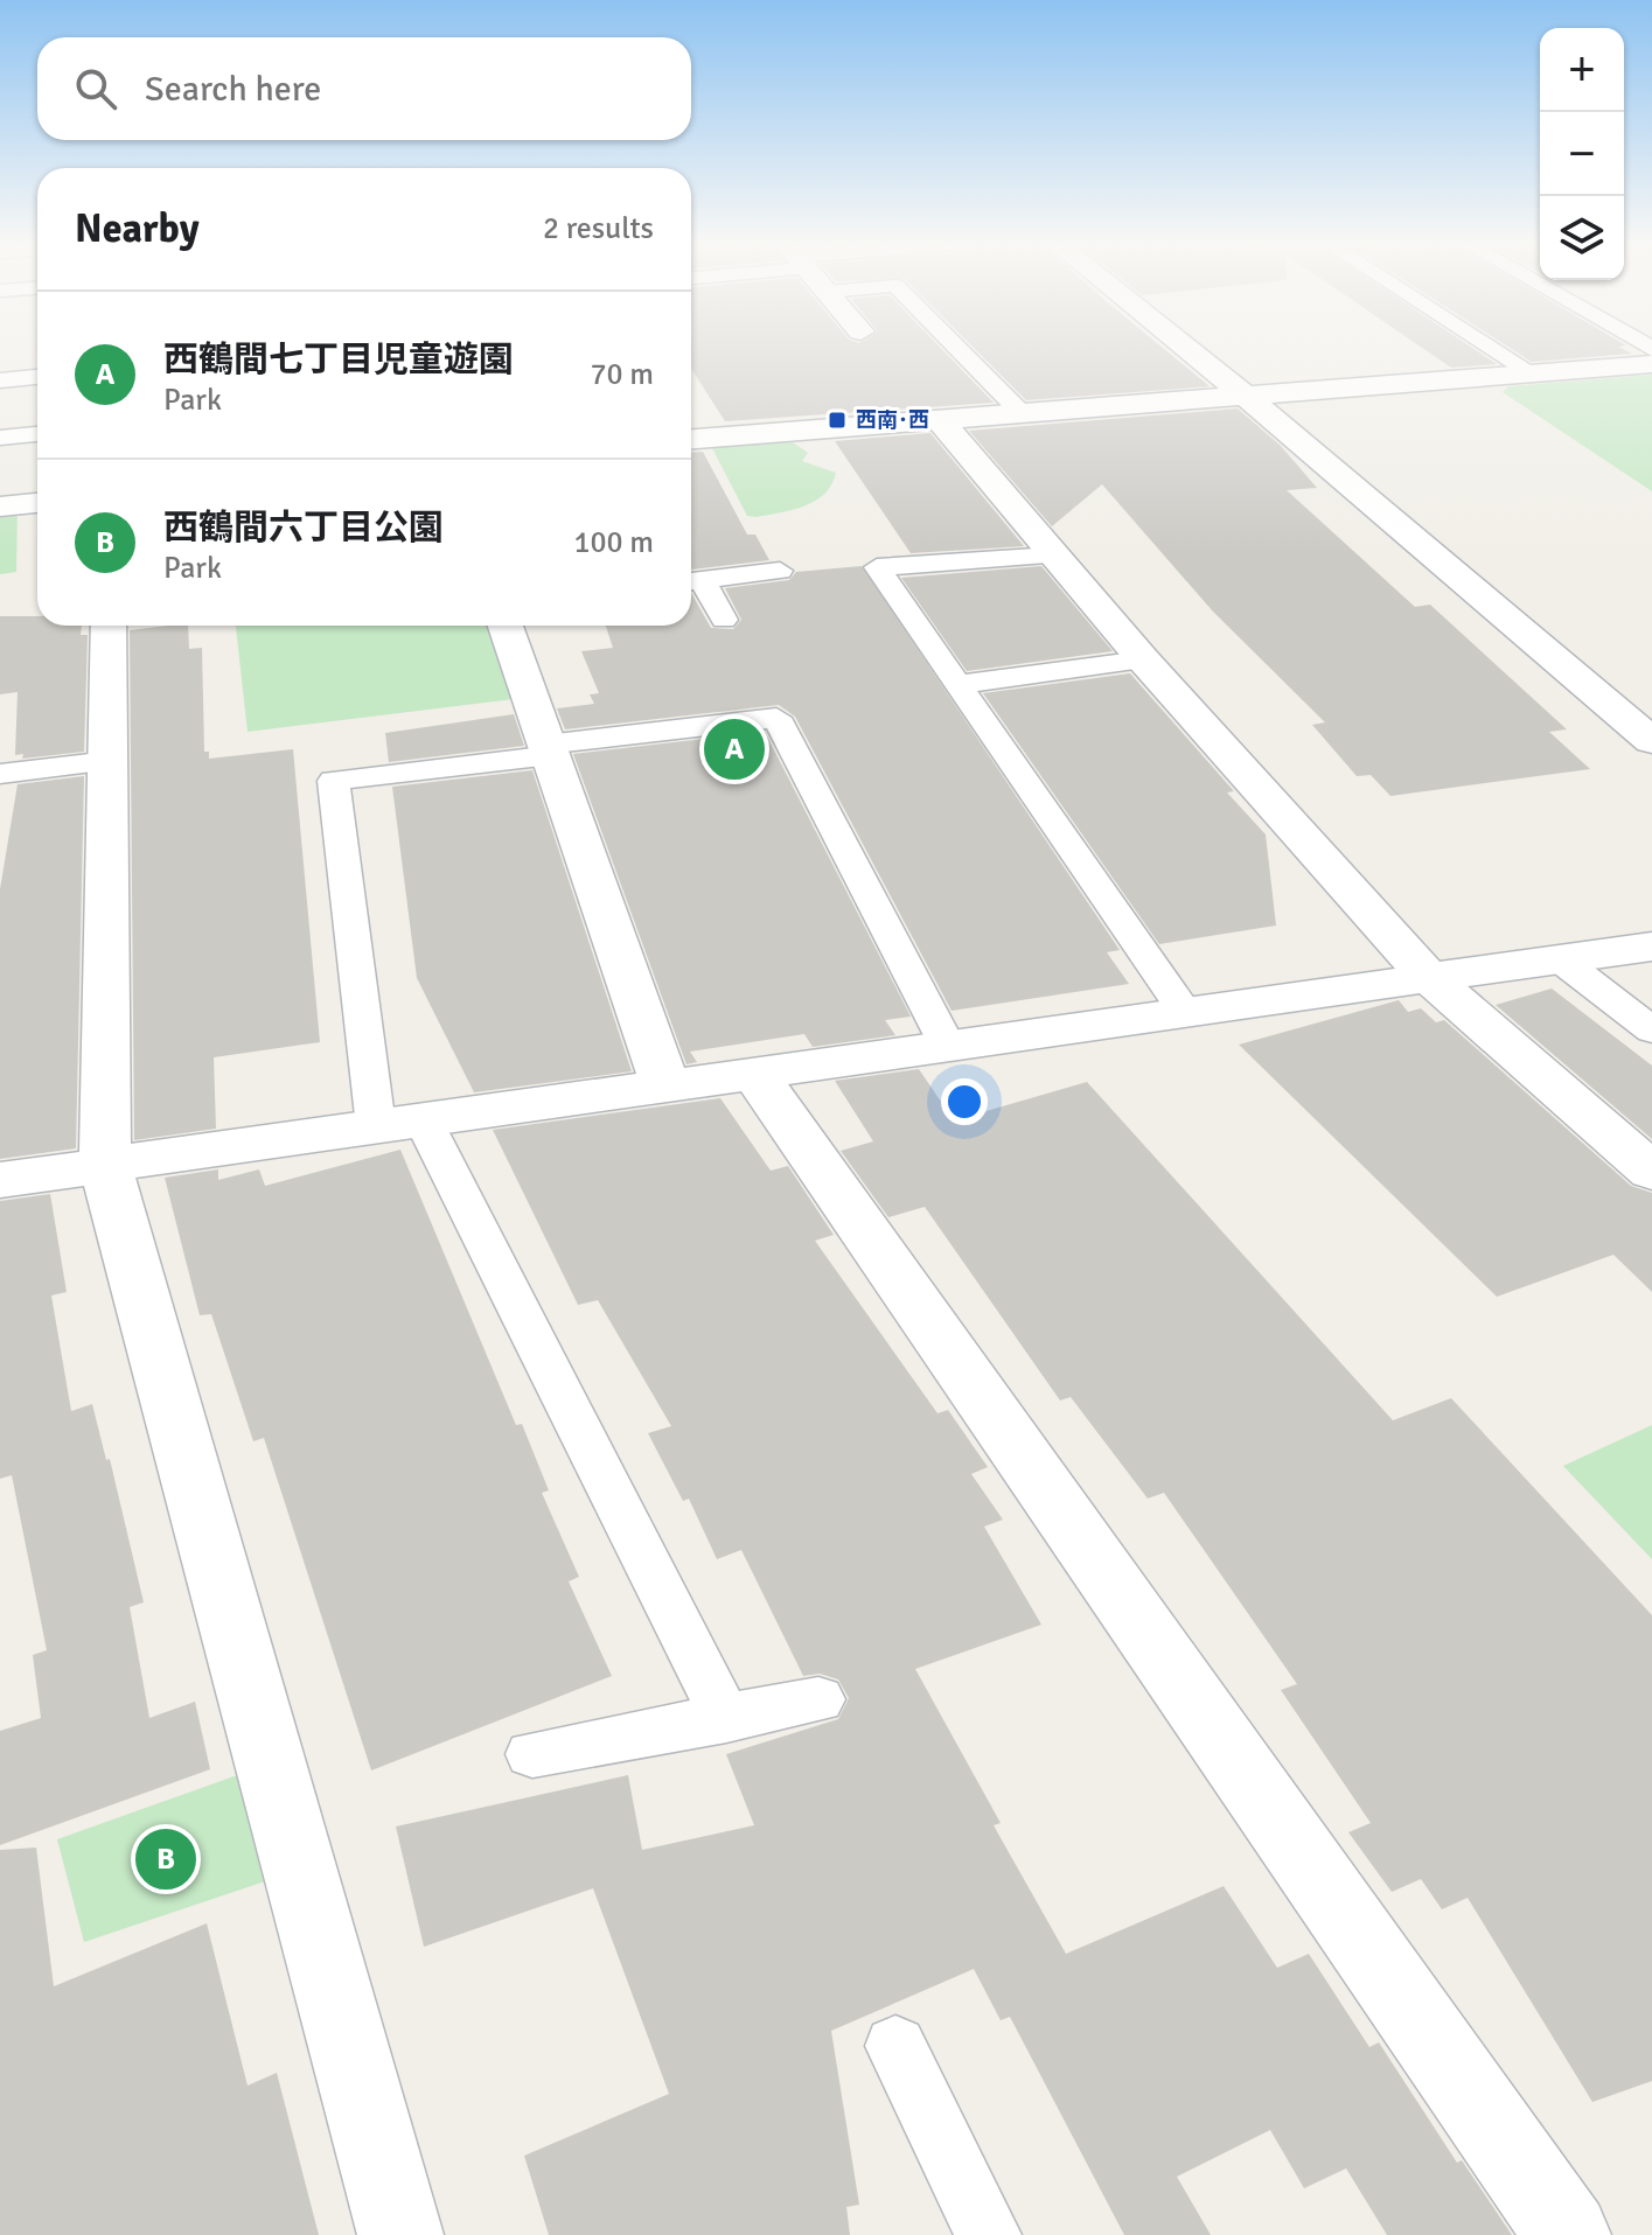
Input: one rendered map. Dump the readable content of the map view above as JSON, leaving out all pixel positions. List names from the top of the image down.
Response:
{
  "places": {
    "transit": ["西南･西"]
  },
  "page": {
    "map_buttons": ["+", "−"],
    "search": "Search here",
    "heading": ["Nearby", "2 results"],
    "list": [
      {
        "mark": "A",
        "name": "西鶴間七丁目児童遊園",
        "note": "Park",
        "value": "70 m"
      },
      {
        "mark": "B",
        "name": "西鶴間六丁目公園",
        "note": "Park",
        "value": "100 m"
      }
    ],
    "pins": ["A", "B"]
  }
}
